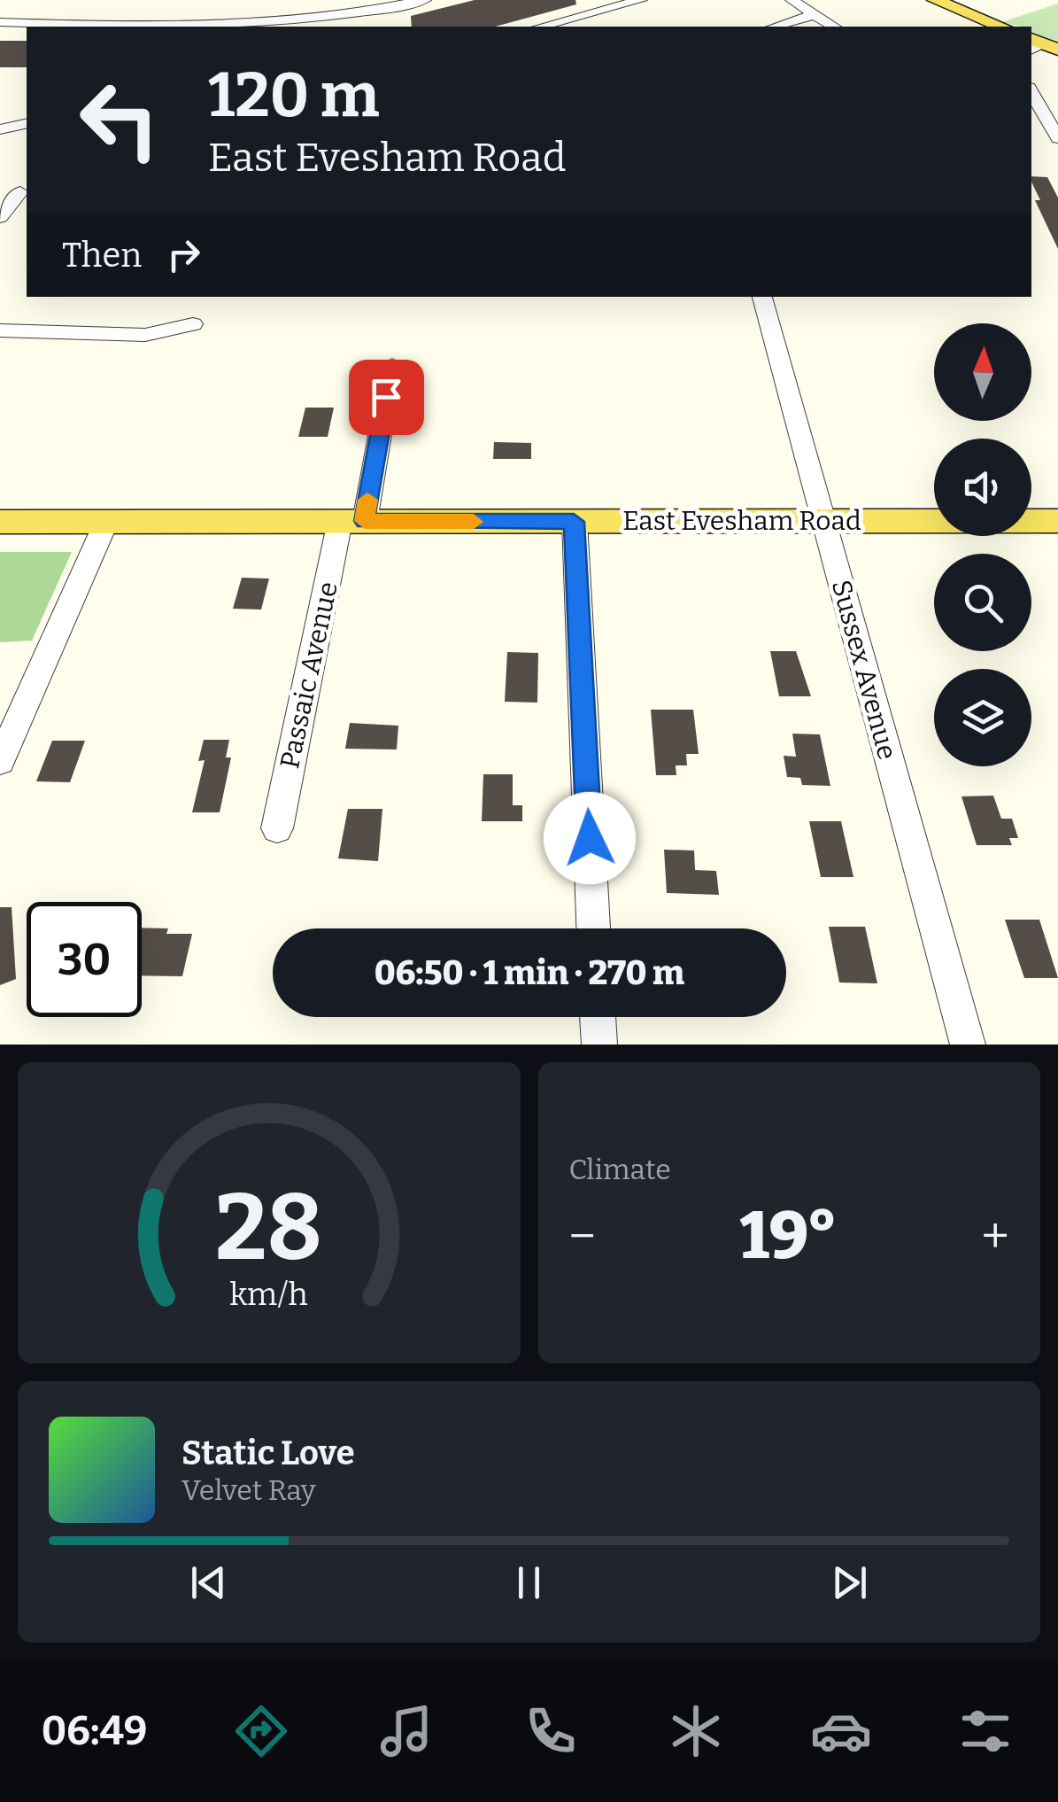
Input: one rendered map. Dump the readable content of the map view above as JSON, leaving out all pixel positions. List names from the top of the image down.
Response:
{
  "streets": {
    "main road": ["East Evesham Road"],
    "street": ["Sussex Avenue", "Passaic Avenue"]
  },
  "crossings": [
    ["East Evesham Road", "Sussex Avenue"],
    ["East Evesham Road", "Passaic Avenue"]
  ],
  "north": "top",
  "page": {
    "turn": ["120 m", "East Evesham Road"],
    "then": "Then",
    "limit": "30",
    "trip": "06:50 · 1 min · 270 m",
    "tile": "Climate",
    "heat": ["−", "19°", "+"],
    "song": ["Static Love", "Velvet Ray"],
    "tabs": "06:49",
    "gauge": ["28", "km/h"]
  }
}
